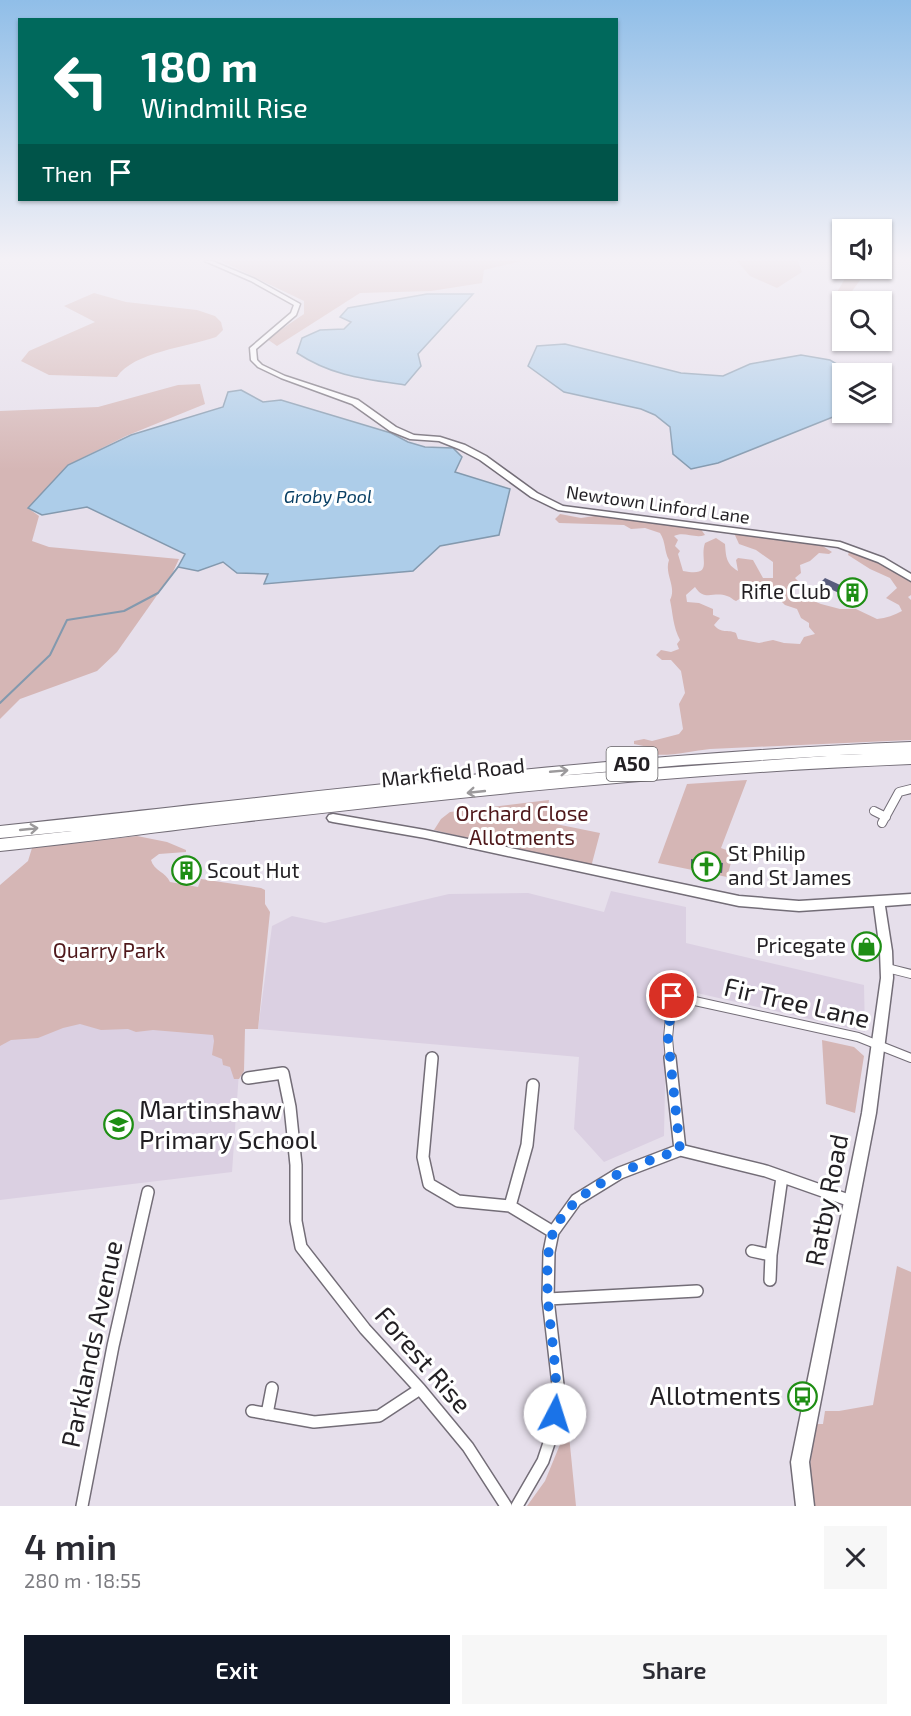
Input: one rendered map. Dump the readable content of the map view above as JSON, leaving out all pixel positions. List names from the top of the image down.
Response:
{
  "streets": {
    "highway": ["A50", "Markfield Road"],
    "street": [
      "Newtown Linford Lane",
      "Fir Tree Lane",
      "Ratby Road",
      "Parklands Avenue",
      "Forest Rise"
    ]
  },
  "crossings": [
    ["Fir Tree Lane", "Ratby Road"]
  ],
  "water": ["Groby Pool"],
  "parks": ["Orchard Close Allotments", "Quarry Park"],
  "places": {
    "building": ["Rifle Club", "Scout Hut"],
    "church": ["St Philip and St James"],
    "shop": ["Pricegate"],
    "school or university": ["Martinshaw Primary School"],
    "bus stop": ["Allotments"]
  },
  "page": {
    "turn": ["180 m", "Windmill Rise"],
    "then": "Then",
    "heading": ["4 min", "280 m · 18:55"],
    "buttons": ["Exit", "Share"]
  }
}
